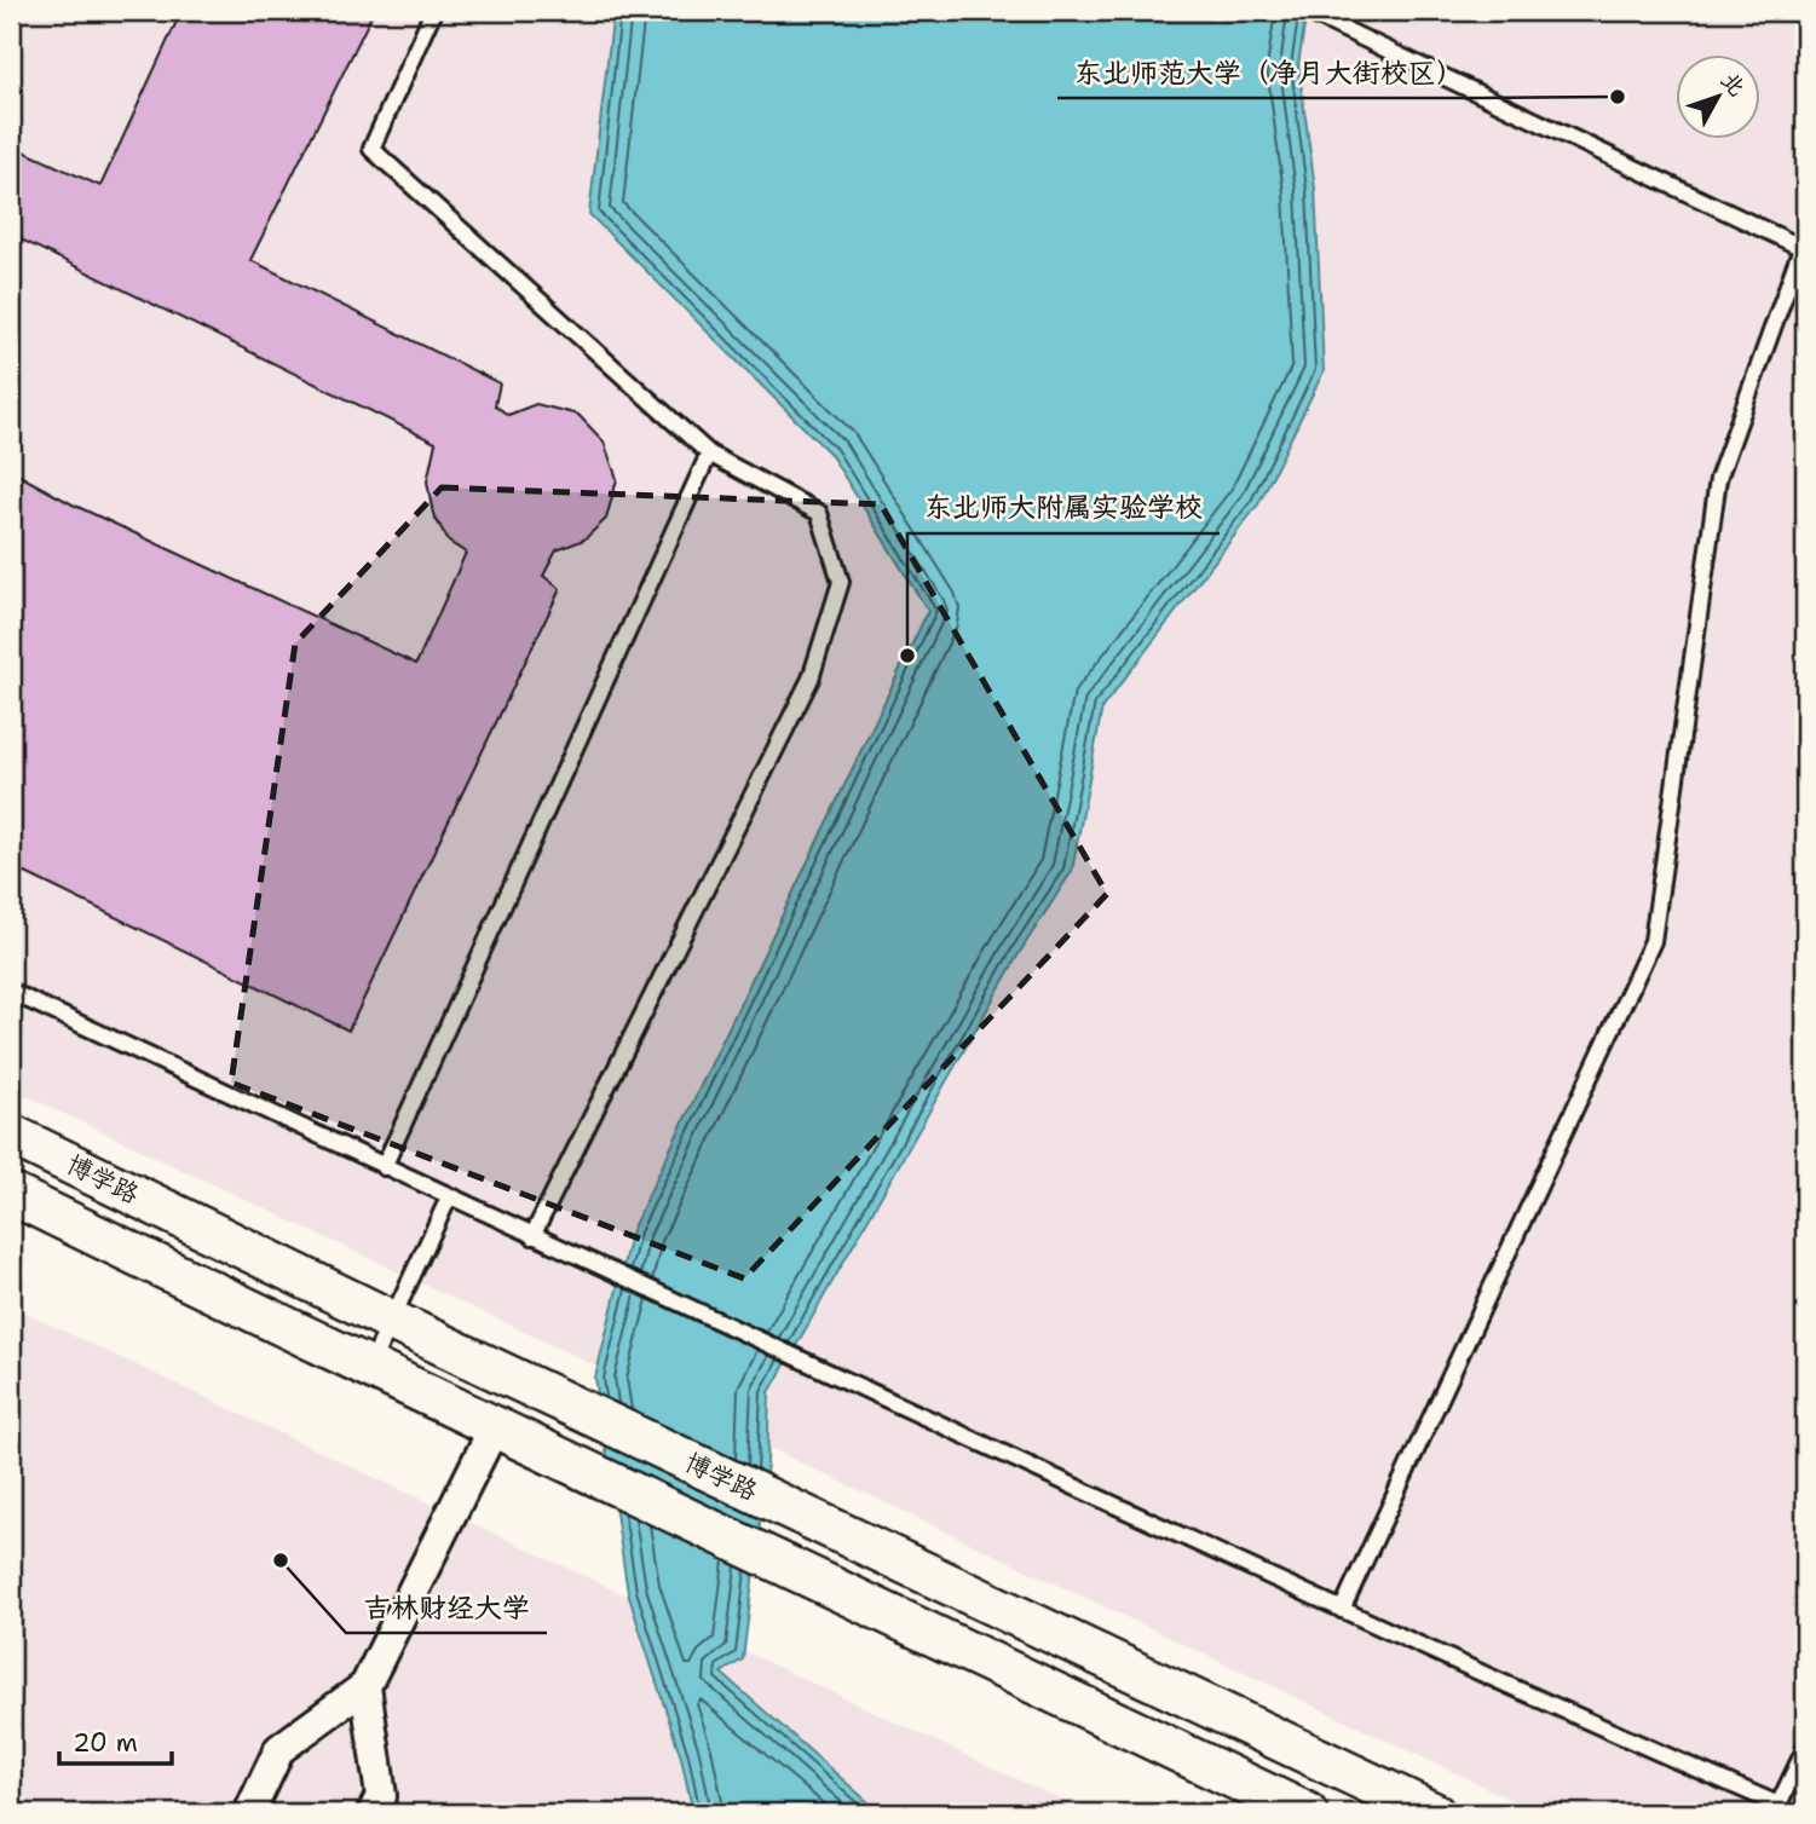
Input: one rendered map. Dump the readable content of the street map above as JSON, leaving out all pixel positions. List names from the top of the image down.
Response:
{
  "streets": {
    "main road": ["博学路"]
  },
  "places": ["东北师范大学（净月大街校区）", "东北师大附属实验学校", "吉林财经大学"],
  "scale_bar": "20 m",
  "north": "top right"
}
